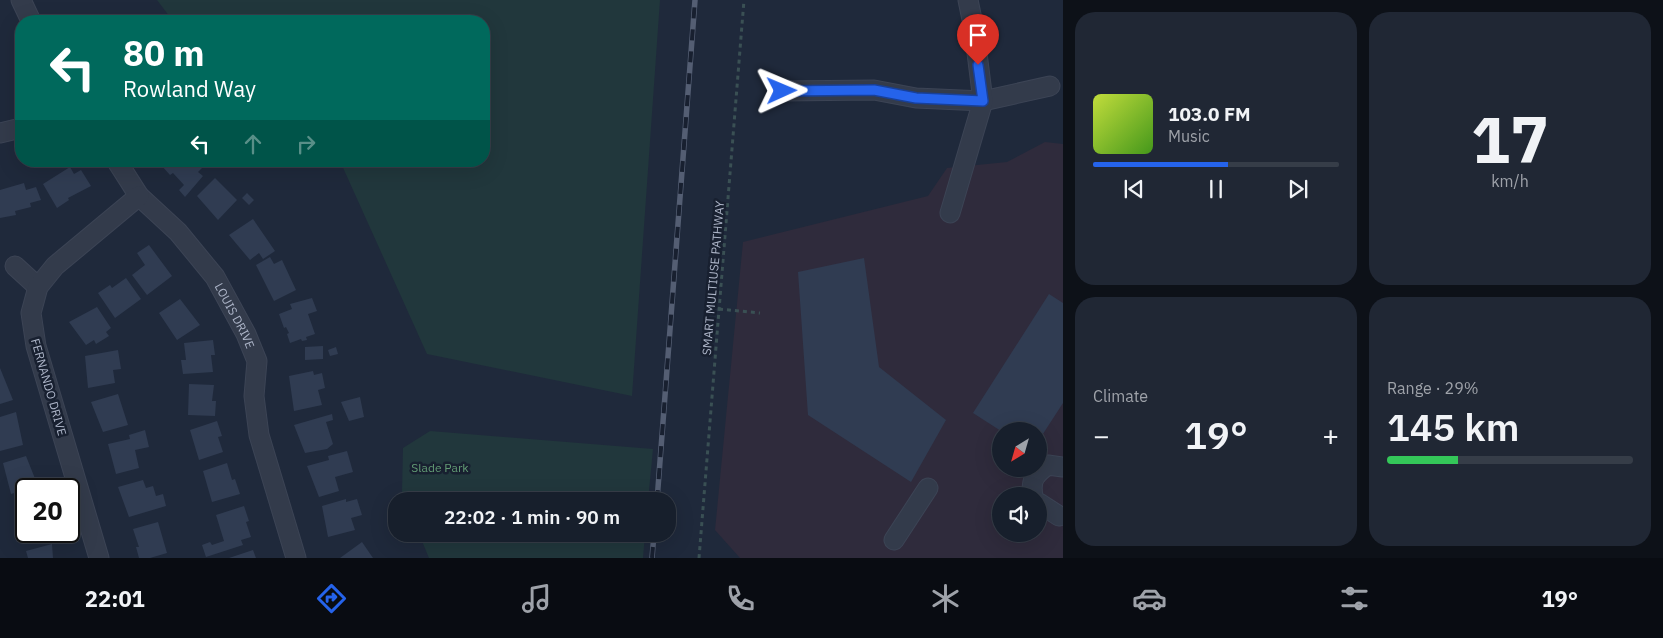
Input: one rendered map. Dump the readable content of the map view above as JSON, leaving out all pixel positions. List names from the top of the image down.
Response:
{
  "streets": {
    "street": ["LOUIS DRIVE", "FERNANDO DRIVE"],
    "path": ["SMART MULTIUSE PATHWAY"]
  },
  "crossings": [
    ["LOUIS DRIVE", "FERNANDO DRIVE"]
  ],
  "parks": ["Slade Park"],
  "north": "bottom left",
  "page": {
    "tile": [
      ["17", "km/h"],
      "Climate",
      ["Range · 29%", "145 km"]
    ],
    "turn": ["80 m", "Rowland Way"],
    "song": ["103.0 FM", "Music"],
    "heat": ["−", "19°", "+"],
    "limit": "20",
    "trip": "22:02 · 1 min · 90 m",
    "tabs": ["22:01", "19°"]
  }
}
